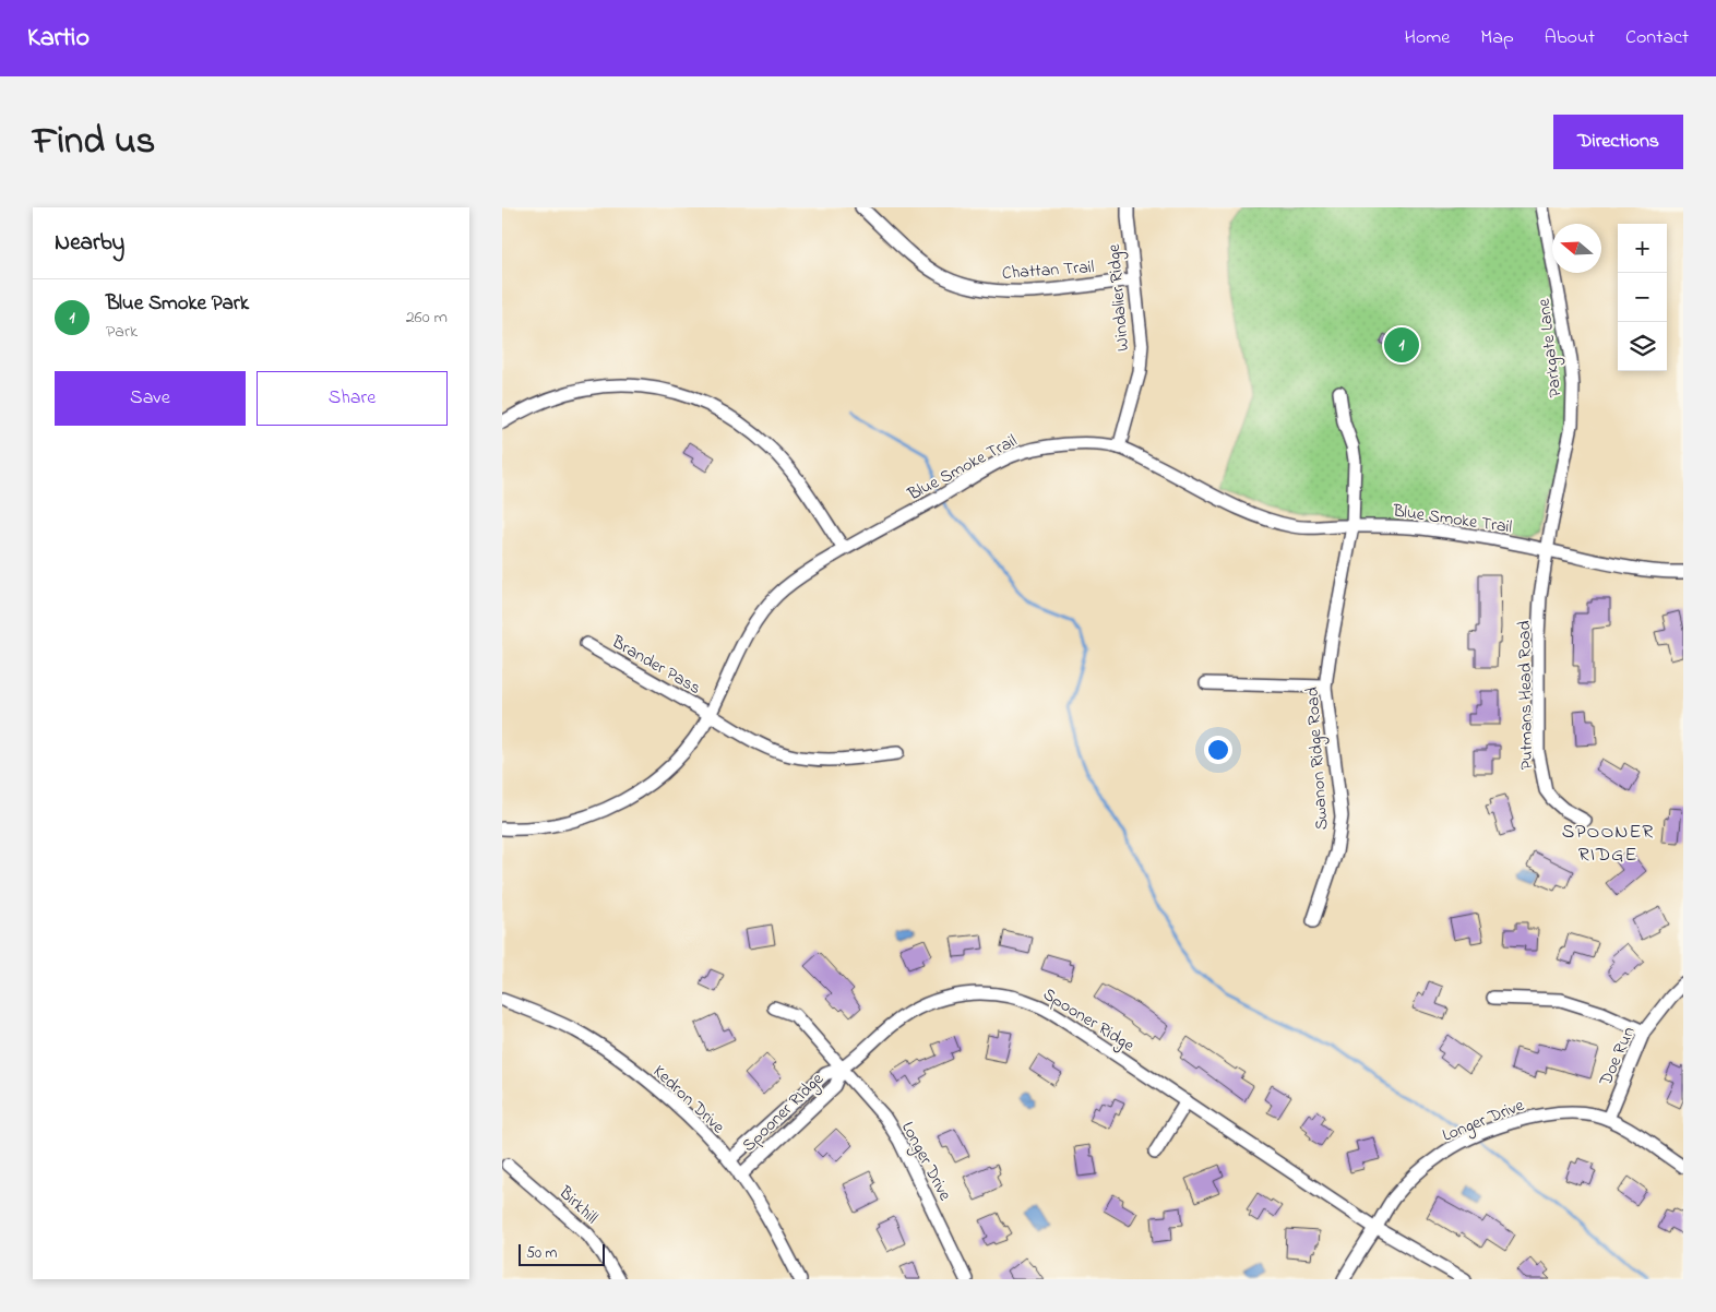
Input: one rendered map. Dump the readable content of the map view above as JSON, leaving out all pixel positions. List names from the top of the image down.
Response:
{
  "streets": {
    "street": [
      "Chattan Trail",
      "Windalier Ridge",
      "Parkgate Lane",
      "Blue Smoke Trail",
      "Brander Pass",
      "Putmans Head Road",
      "Swanon Ridge Road",
      "Spooner Ridge",
      "Doe Run",
      "Kedron Drive",
      "Spooner RIdge",
      "Longer Drive",
      "Birkhill"
    ]
  },
  "crossings": [
    ["Chattan Trail", "Windalier Ridge"],
    ["Windalier Ridge", "Blue Smoke Trail"],
    ["Parkgate Lane", "Blue Smoke Trail"],
    ["Parkgate Lane", "Putmans Head Road"],
    ["Blue Smoke Trail", "Brander Pass"],
    ["Blue Smoke Trail", "Putmans Head Road"],
    ["Blue Smoke Trail", "Swanon Ridge Road"],
    ["Spooner Ridge", "Kedron Drive"],
    ["Spooner Ridge", "Spooner RIdge"],
    ["Spooner Ridge", "Longer Drive"],
    ["Doe Run", "Longer Drive"],
    ["Kedron Drive", "Spooner RIdge"],
    ["Spooner RIdge", "Longer Drive"]
  ],
  "districts": ["SPOONER RIDGE"],
  "scale_bar": "50 m",
  "north": "left",
  "page": {
    "header": "Kartio",
    "nav": [
      "Home",
      "Map",
      "About",
      "Contact"
    ],
    "title": "Find us",
    "buttons": [
      "Directions",
      ["Save", "Share"]
    ],
    "heading": "Nearby",
    "map_buttons": ["+", "−"],
    "list": [
      {
        "mark": "1",
        "name": "Blue Smoke Park",
        "note": "Park",
        "value": "260 m"
      }
    ],
    "pins": "1",
    "scale": "50 m"
  }
}
